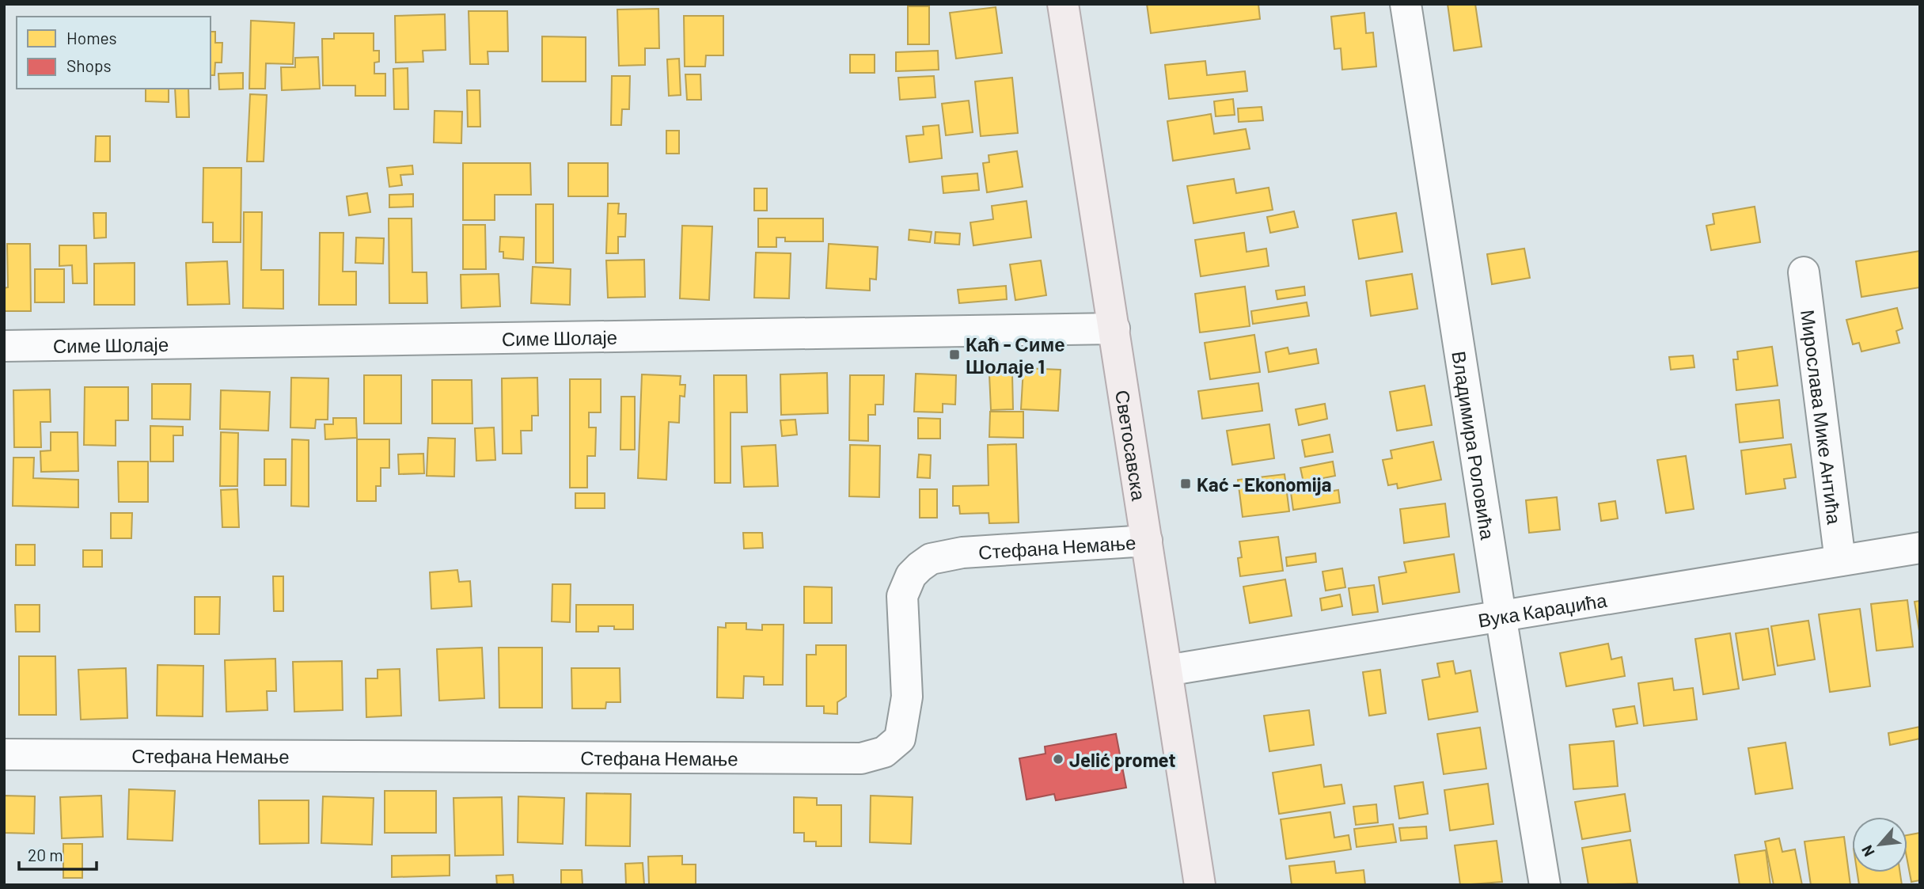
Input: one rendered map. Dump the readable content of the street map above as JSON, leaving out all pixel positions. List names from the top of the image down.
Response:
{
  "streets": {
    "main road": ["Светосавска"],
    "street": [
      "Симе Шолаје",
      "Мирослава Мике Антића",
      "Владимира Роловића",
      "Стефана Немање",
      "Вука Караџића"
    ]
  },
  "crossings": [
    ["Симе Шолаје", "Светосавска"],
    ["Мирослава Мике Антића", "Вука Караџића"],
    ["Светосавска", "Стефана Немање"],
    ["Светосавска", "Вука Караџића"],
    ["Владимира Роловића", "Вука Караџића"]
  ],
  "places": {
    "transit": ["Каћ - Симе Шолаје 1", "Kać - Ekonomija"],
    "other": ["Jelić promet"]
  },
  "legend": ["Homes", "Shops"],
  "scale_bar": "20 m",
  "north": "bottom left"
}
